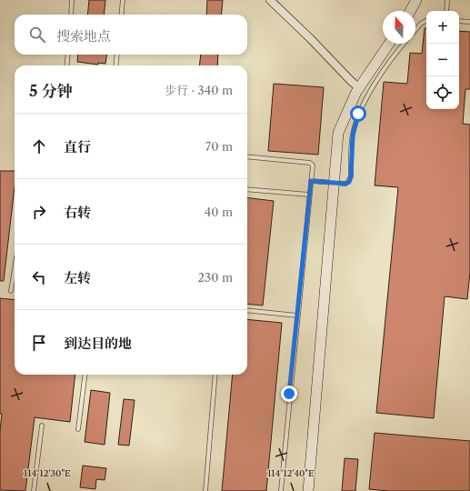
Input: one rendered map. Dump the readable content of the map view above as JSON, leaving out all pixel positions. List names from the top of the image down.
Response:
{
  "north": "top",
  "page": {
    "map_buttons": ["+", "−"],
    "search": "搜索地点",
    "heading": ["5 分钟", "步行 · 340 m"],
    "list": [
      ["直行", "70 m"],
      ["右转", "40 m"],
      ["左转", "230 m"],
      "到达目的地"
    ]
  },
  "coordinates": ["114°12'30\"E", "114°12'40\"E"]
}
